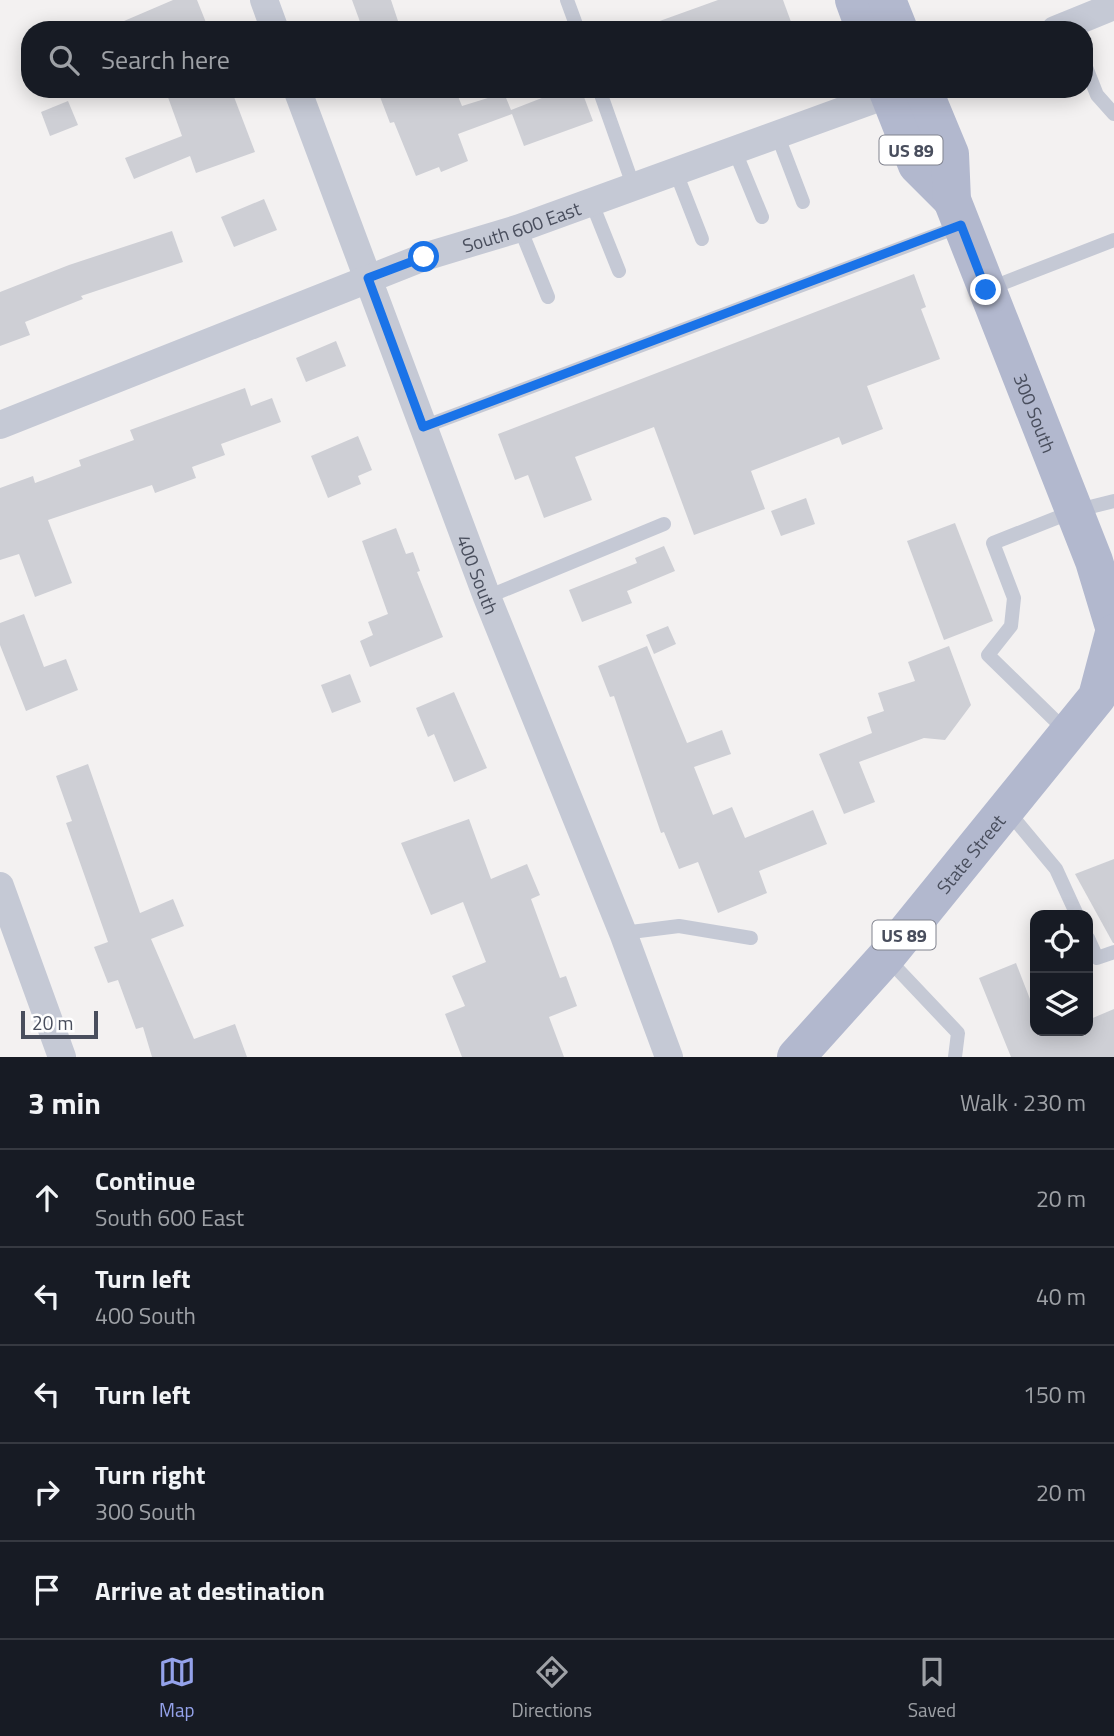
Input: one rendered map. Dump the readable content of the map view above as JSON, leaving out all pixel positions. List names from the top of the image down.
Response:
{
  "streets": {
    "main road": ["US 89", "300 South", "State Street"],
    "street": ["South 600 East", "400 South"]
  },
  "crossings": [
    ["US 89", "State Street"],
    ["South 600 East", "400 South"]
  ],
  "scale_bar": "20 m",
  "page": {
    "search": "Search here",
    "scale": "20 m",
    "heading": ["3 min", "Walk · 230 m"],
    "list": [
      ["Continue", "South 600 East", "20 m"],
      ["Turn left", "400 South", "40 m"],
      ["Turn left", "150 m"],
      ["Turn right", "300 South", "20 m"],
      "Arrive at destination"
    ],
    "nav": ["Map", "Directions", "Saved"]
  }
}
